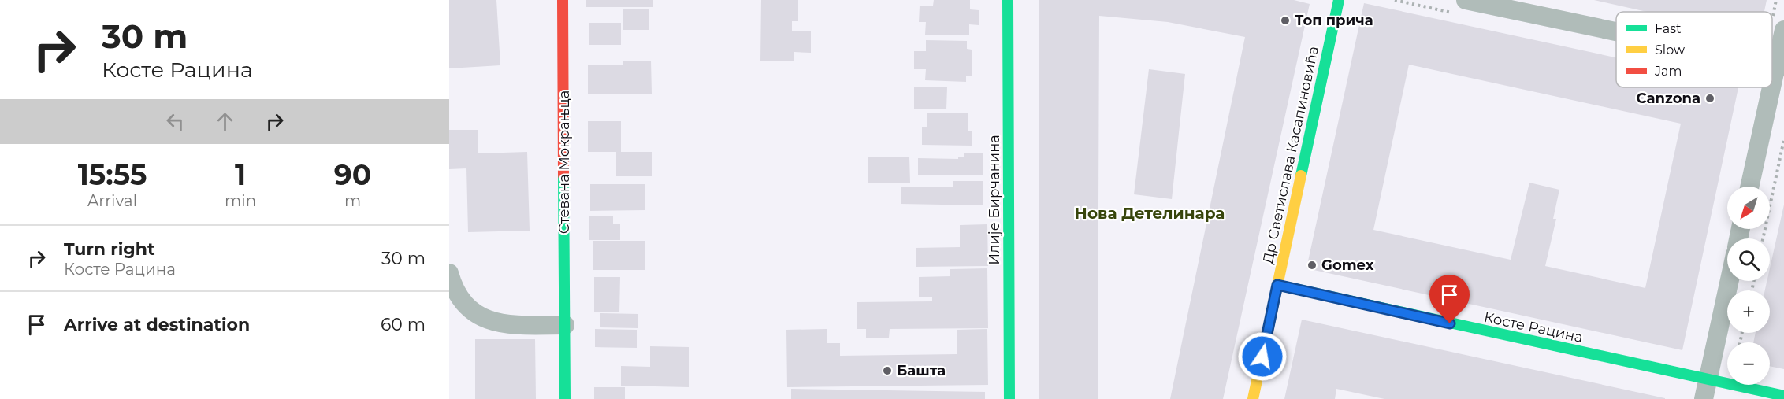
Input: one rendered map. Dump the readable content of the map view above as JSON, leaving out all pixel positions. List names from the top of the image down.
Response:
{
  "streets": {
    "street": [
      "Др Светислава Касапиновића",
      "Стевана Мокрањца",
      "Илије Бирчанина",
      "Косте Рацина"
    ]
  },
  "crossings": [
    ["Др Светислава Касапиновића", "Косте Рацина"]
  ],
  "districts": ["Нова Детелинара"],
  "places": [
    "Топ прича",
    "Canzona",
    "Gomex",
    "Башта"
  ],
  "legend": ["Fast", "Slow", "Jam"],
  "north": "bottom left",
  "page": {
    "turn": ["30 m", "Косте Рацина"],
    "eta": [
      "15:55",
      "Arrival",
      "1",
      "min",
      "90",
      "m"
    ],
    "map_buttons": ["+", "−"],
    "list": [
      {
        "name": "Turn right",
        "note": "Косте Рацина",
        "value": "30 m"
      },
      {
        "name": "Arrive at destination",
        "value": "60 m"
      }
    ]
  }
}
